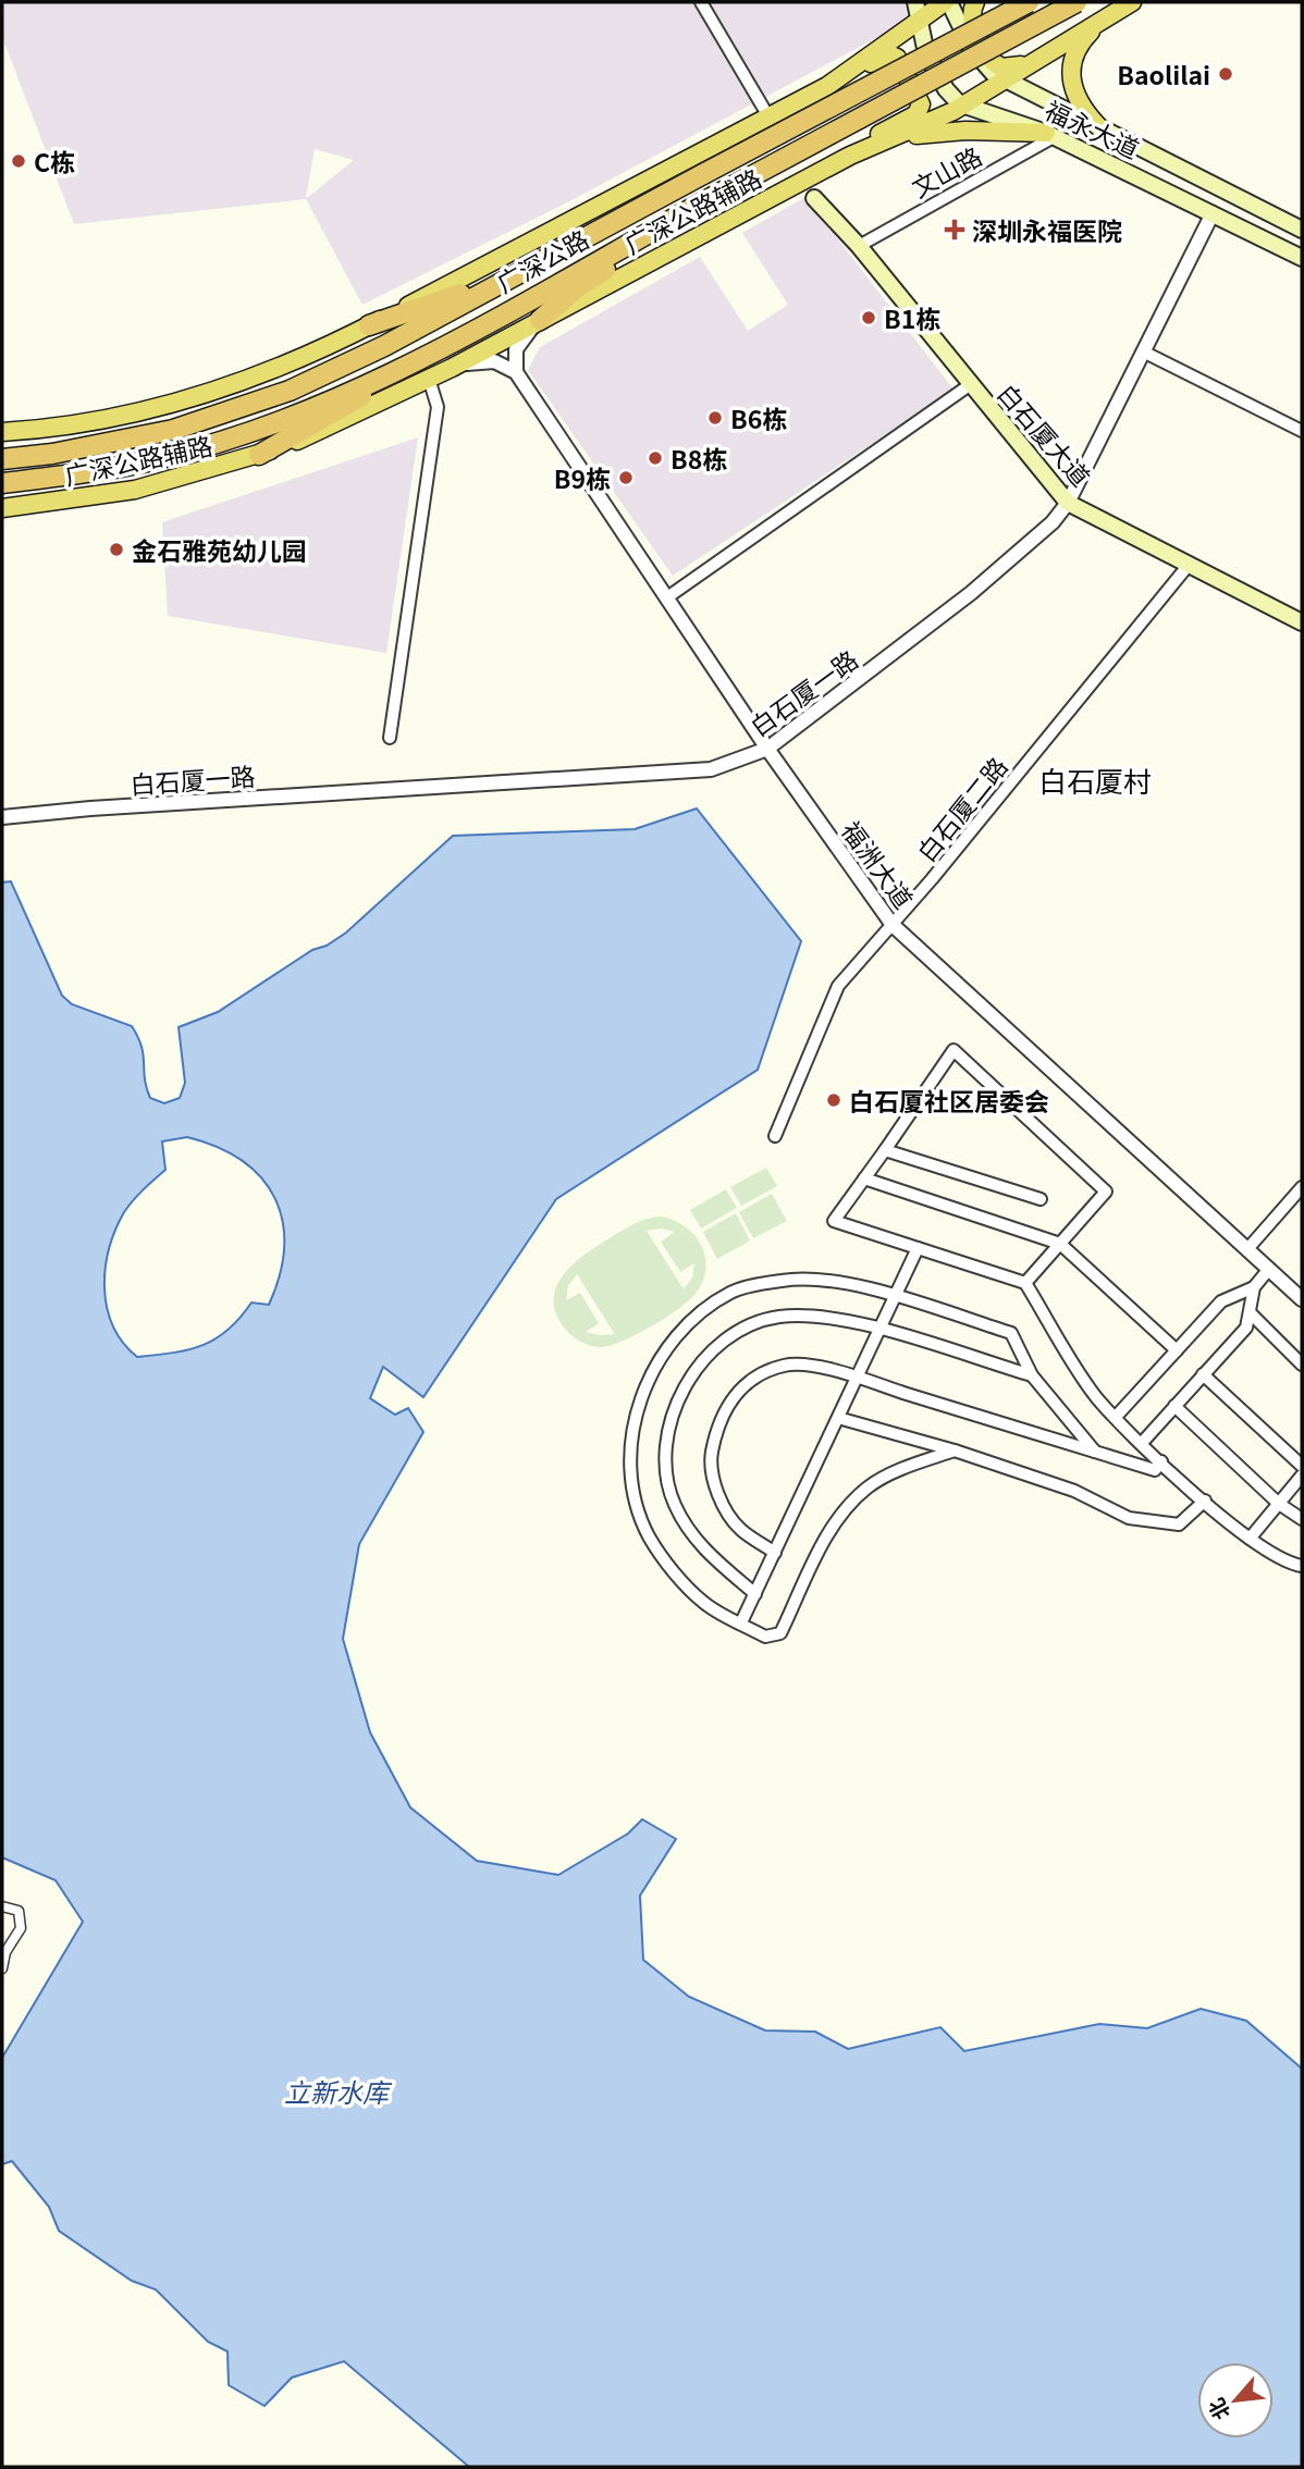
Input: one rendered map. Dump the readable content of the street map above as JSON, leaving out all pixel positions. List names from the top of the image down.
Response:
{
  "streets": {
    "highway": ["广深公路"],
    "main road": ["福永大道", "广深公路辅路", "白石厦大道"],
    "street": [
      "文山路",
      "白石厦一路",
      "白石厦二路",
      "福洲大道"
    ]
  },
  "crossings": [
    ["福永大道", "文山路"],
    ["福永大道", "广深公路辅路"],
    ["福永大道", "白石厦一路"],
    ["文山路", "白石厦大道"],
    ["白石厦大道", "白石厦一路"],
    ["白石厦大道", "白石厦二路"],
    ["白石厦一路", "福洲大道"],
    ["白石厦二路", "福洲大道"]
  ],
  "districts": ["白石厦村"],
  "water": ["立新水库"],
  "places": {
    "other": [
      "Baolilai",
      "C栋",
      "B1栋",
      "B6栋",
      "B8栋",
      "B9栋",
      "金石雅苑幼儿园",
      "白石厦社区居委会"
    ],
    "health": ["深圳永福医院"]
  },
  "north": "bottom left"
}
